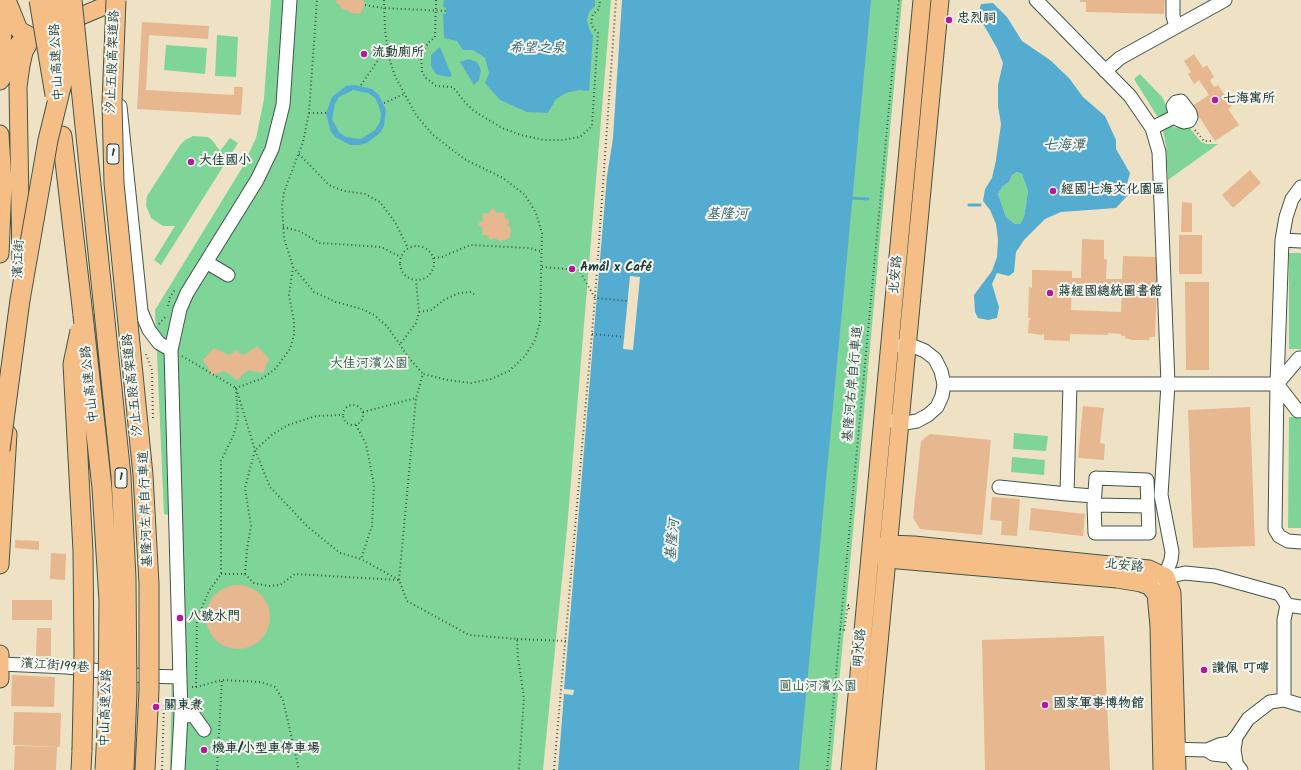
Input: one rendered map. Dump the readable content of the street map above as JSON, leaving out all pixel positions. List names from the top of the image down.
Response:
{
  "streets": {
    "highway": ["中山高速公路", "汐止五股高架道路", "1"],
    "main road": ["濱江街", "北安路", "明水路"],
    "street": ["濱江街199巷"],
    "path": ["基隆河右岸自行車道"]
  },
  "crossings": [
    ["北安路", "明水路"]
  ],
  "water": ["希望之泉", "七海潭", "基隆河"],
  "parks": ["大佳河濱公園", "圓山河濱公園"],
  "places": [
    "忠烈祠",
    "流動廁所",
    "七海寓所",
    "大佳國小",
    "經國七海文化園區",
    "Amål x Café",
    "蔣經國總統圖書館",
    "八號水門",
    "讚佩 叮嚀",
    "國家軍事博物館",
    "關東煮",
    "機車/小型車停車場"
  ]
}
